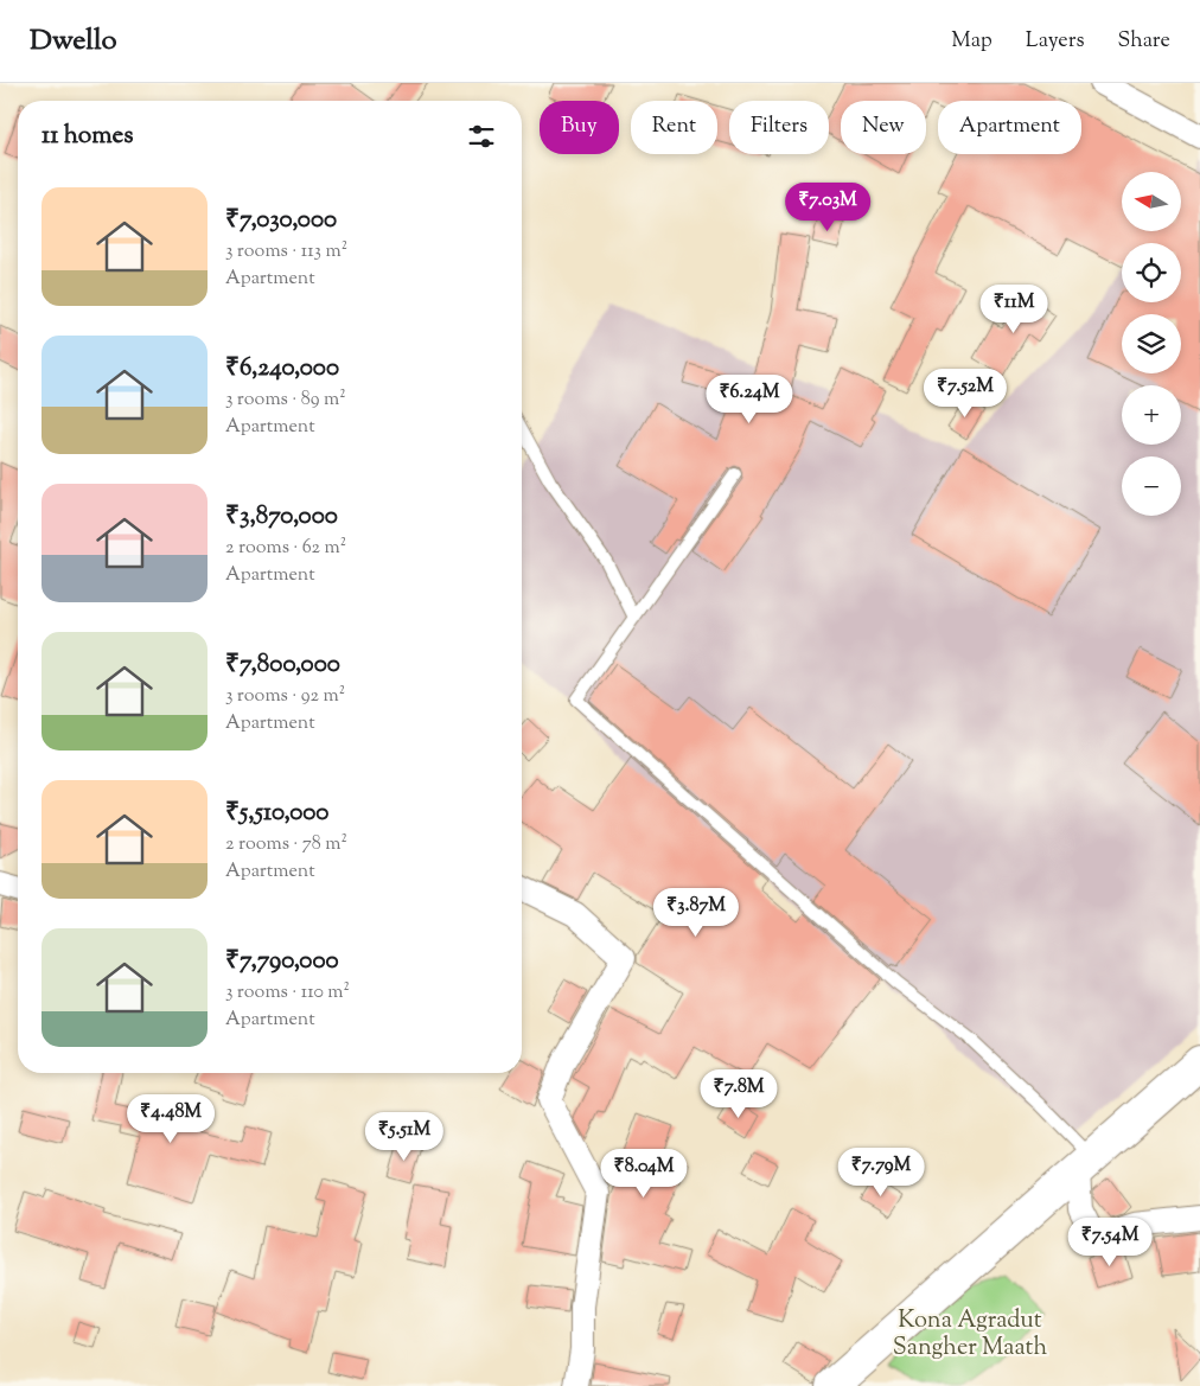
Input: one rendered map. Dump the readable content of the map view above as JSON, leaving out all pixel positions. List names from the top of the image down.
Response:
{
  "parks": ["Kona Agradut Sangher Maath"],
  "north": "left",
  "page": {
    "header": "Dwello",
    "nav": ["Map", "Layers", "Share"],
    "chip": [
      "Buy",
      "Rent",
      "Filters",
      "New",
      "Apartment"
    ],
    "heading": "11 homes",
    "map_buttons": ["+", "−"],
    "list": [
      {
        "name": "₹7,030,000",
        "note": "3 rooms · 113 m² · Apartment"
      },
      {
        "name": "₹6,240,000",
        "note": "3 rooms · 89 m² · Apartment"
      },
      {
        "name": "₹3,870,000",
        "note": "2 rooms · 62 m² · Apartment"
      },
      {
        "name": "₹7,800,000",
        "note": "3 rooms · 92 m² · Apartment"
      },
      {
        "name": "₹5,510,000",
        "note": "2 rooms · 78 m² · Apartment"
      },
      {
        "name": "₹7,790,000",
        "note": "3 rooms · 110 m² · Apartment"
      }
    ],
    "price": [
      "₹7.03M",
      "₹11M",
      "₹7.52M",
      "₹6.24M",
      "₹3.87M",
      "₹7.8M",
      "₹4.48M",
      "₹5.51M",
      "₹7.79M",
      "₹8.04M",
      "₹7.54M"
    ]
  }
}
